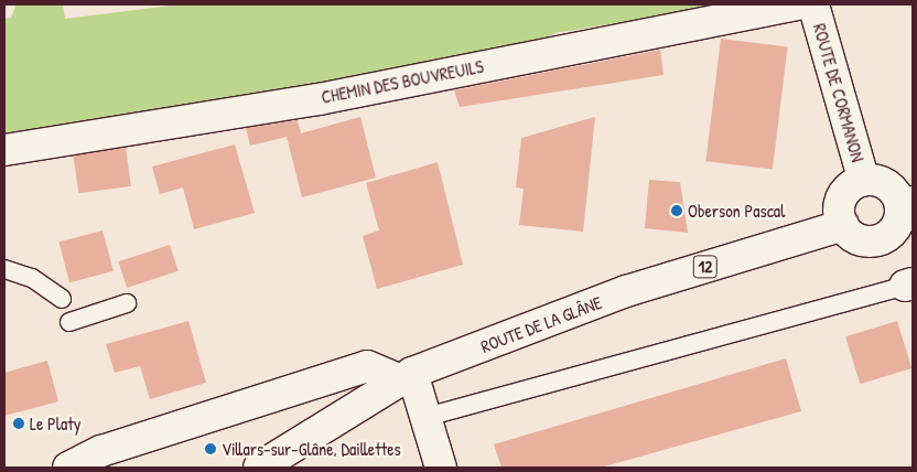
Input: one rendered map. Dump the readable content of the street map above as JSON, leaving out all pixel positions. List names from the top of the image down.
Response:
{
  "streets": {
    "street": [
      "CHEMIN DES BOUVREUILS",
      "ROUTE DE CORMANON",
      "12",
      "ROUTE DE LA GLÂNE"
    ]
  },
  "crossings": [
    ["ROUTE DE CORMANON", "ROUTE DE LA GLÂNE"]
  ],
  "places": ["Oberson Pascal", "Le Platy", "Villars-sur-Glâne, Daillettes"]
}
